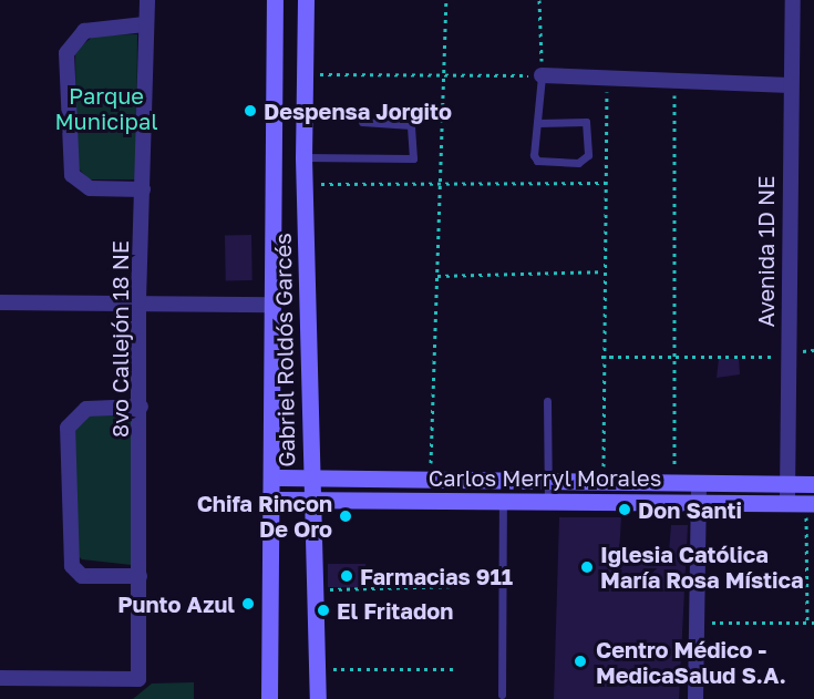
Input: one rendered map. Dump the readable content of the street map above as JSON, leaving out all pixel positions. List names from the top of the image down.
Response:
{
  "streets": {
    "main road": ["Gabriel Roldós Garcés", "Carlos Merryl Morales"],
    "street": ["Avenida 1D NE", "8vo Callejón 18 NE"]
  },
  "crossings": [
    ["Avenida 1D NE", "Carlos Merryl Morales"],
    ["Gabriel Roldós Garcés", "Carlos Merryl Morales"]
  ],
  "parks": ["Parque Municipal"],
  "places": [
    "Despensa Jorgito",
    "Don Santi",
    "Chifa Rincon De Oro",
    "Iglesia Católica María Rosa Mística",
    "Farmacias 911",
    "Punto Azul",
    "El Fritadon",
    "Centro Médico - MedicaSalud S.A."
  ]
}
